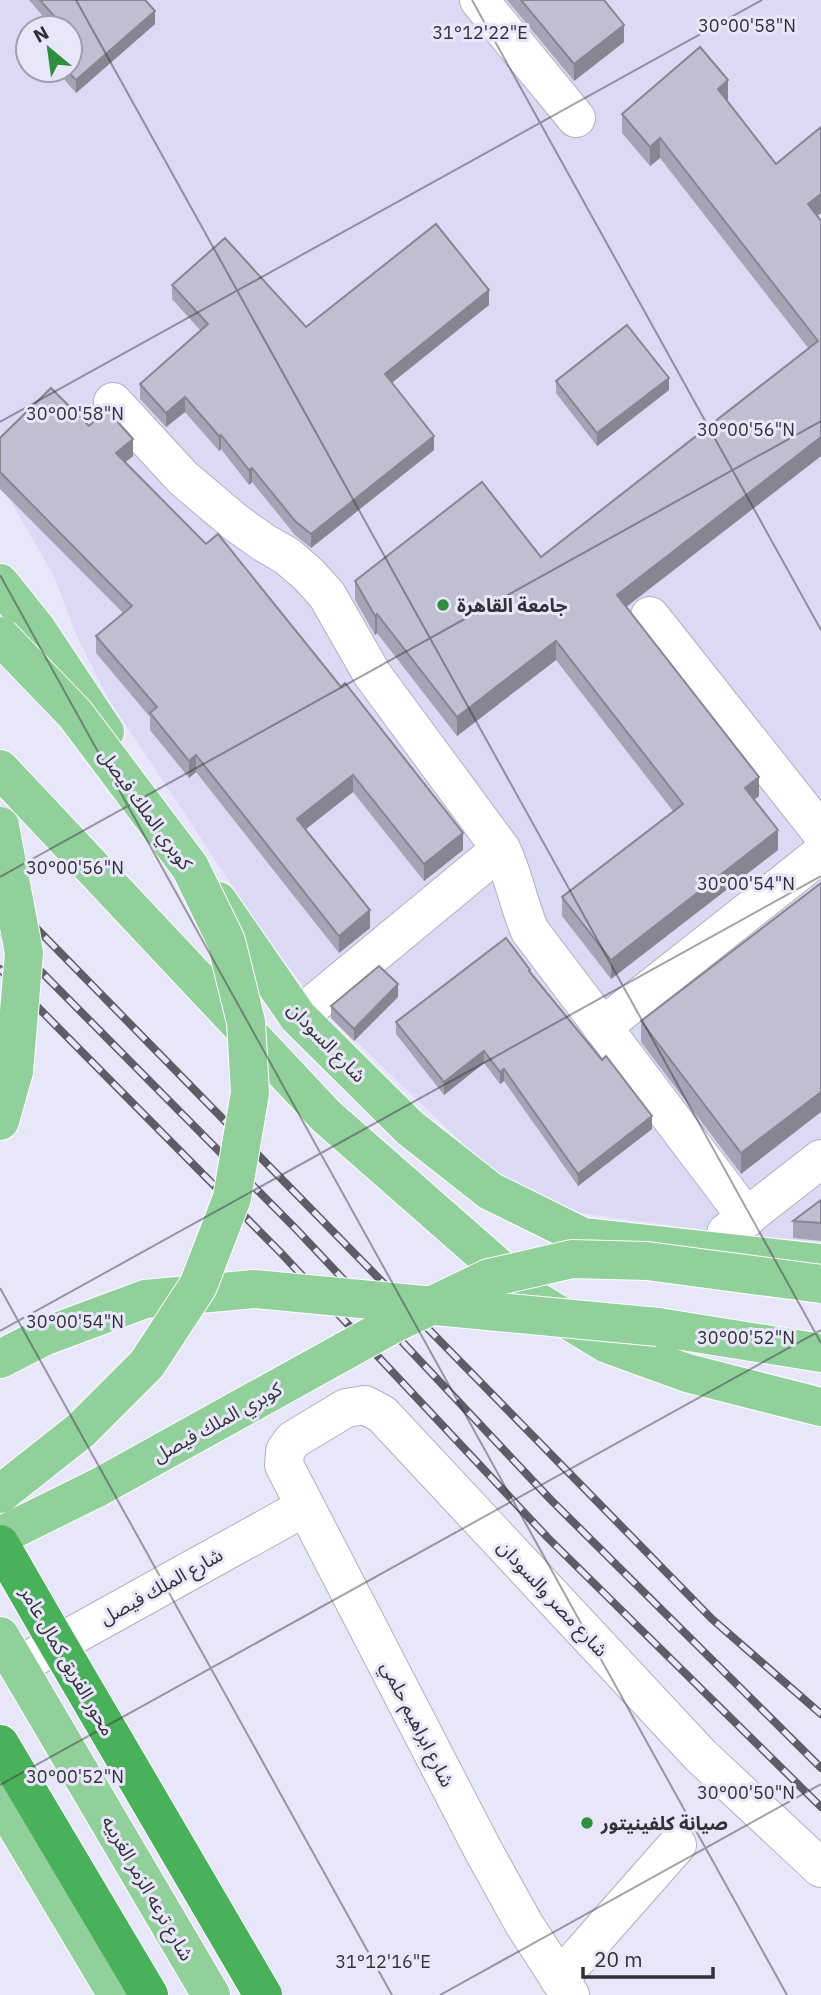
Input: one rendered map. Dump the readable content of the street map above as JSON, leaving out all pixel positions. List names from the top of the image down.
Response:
{
  "streets": {
    "highway": ["محور الفريق كمال عامر"],
    "main road": ["كوبري الملك فيصل", "شارع السودان", "شارع ترعه الزمر الغربيه"],
    "street": ["شارع الملك فيصل", "شارع مصر والسودان", "شارع ابراهيم حلمي"]
  },
  "crossings": [
    ["شارع الملك فيصل", "شارع ابراهيم حلمي"],
    ["شارع الملك فيصل", "شارع ترعه الزمر الغربيه"],
    ["شارع مصر والسودان", "شارع ابراهيم حلمي"]
  ],
  "places": ["جامعة القاهرة", "صيانة كلفينيتور"],
  "scale_bar": "20 m",
  "north": "top left",
  "coordinates": [
    "30°00'58\"N",
    "31°12'22\"E",
    "30°00'56\"N",
    "30°00'54\"N",
    "30°00'52\"N",
    "30°00'50\"N",
    "31°12'16\"E"
  ]
}
